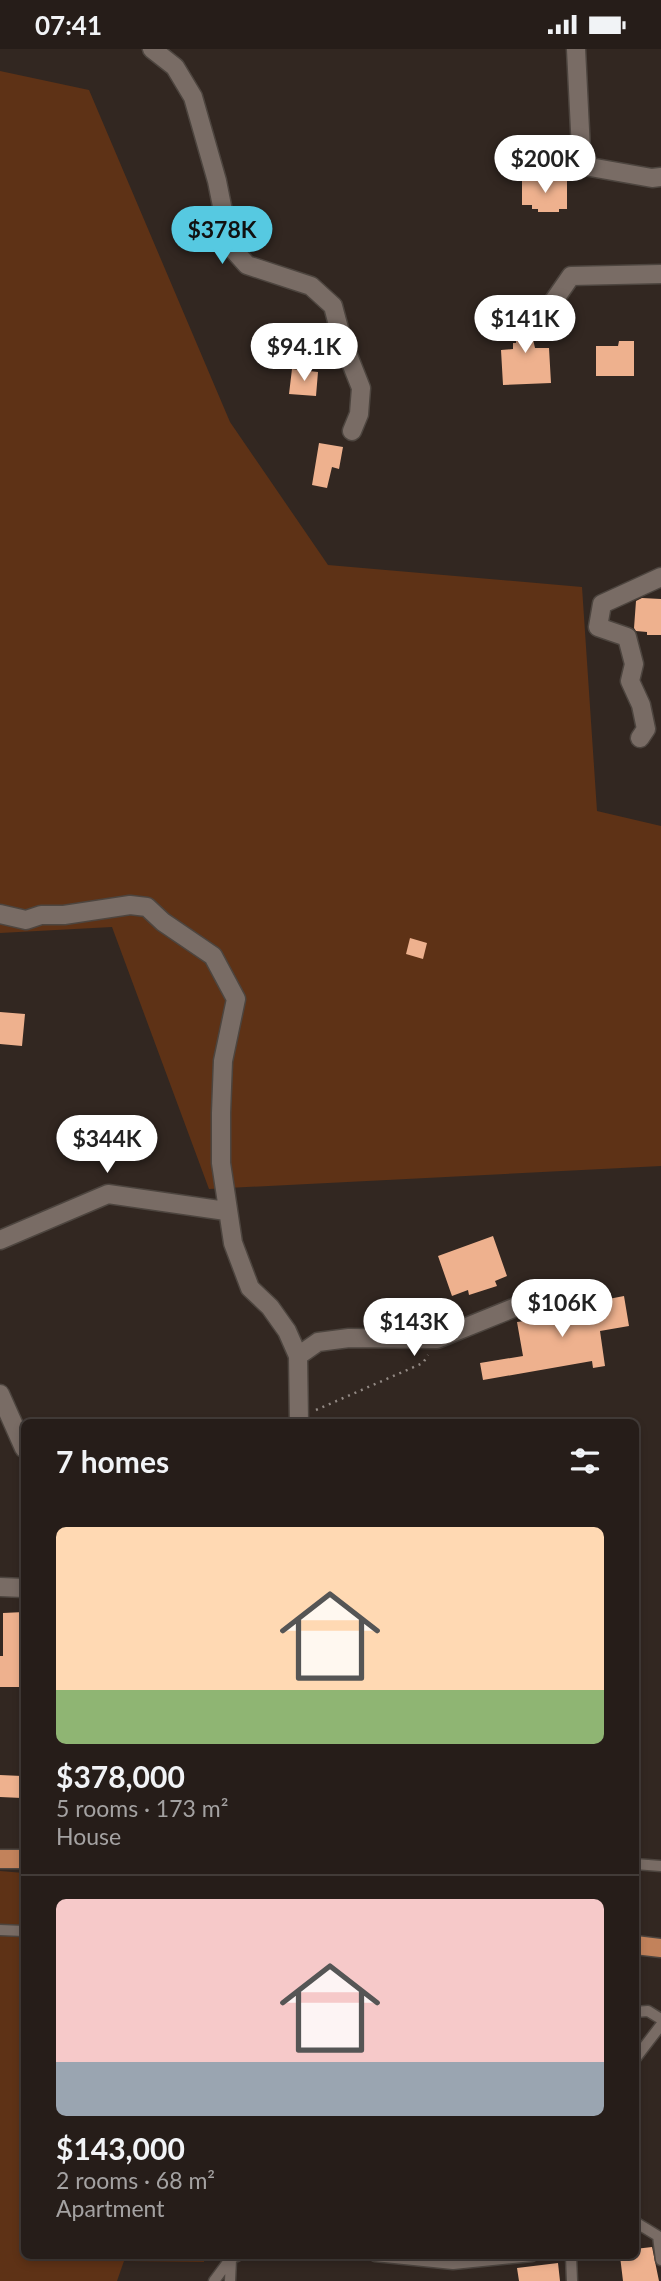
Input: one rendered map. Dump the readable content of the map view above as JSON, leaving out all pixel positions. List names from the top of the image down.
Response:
{
  "page": {
    "status": "07:41",
    "price": [
      "$200K",
      "$378K",
      "$141K",
      "$94.1K",
      "$344K",
      "$106K",
      "$143K"
    ],
    "heading": "7 homes",
    "list": [
      {
        "name": "$378,000",
        "note": "5 rooms · 173 m² · House"
      },
      {
        "name": "$143,000",
        "note": "2 rooms · 68 m² · Apartment"
      }
    ]
  }
}
